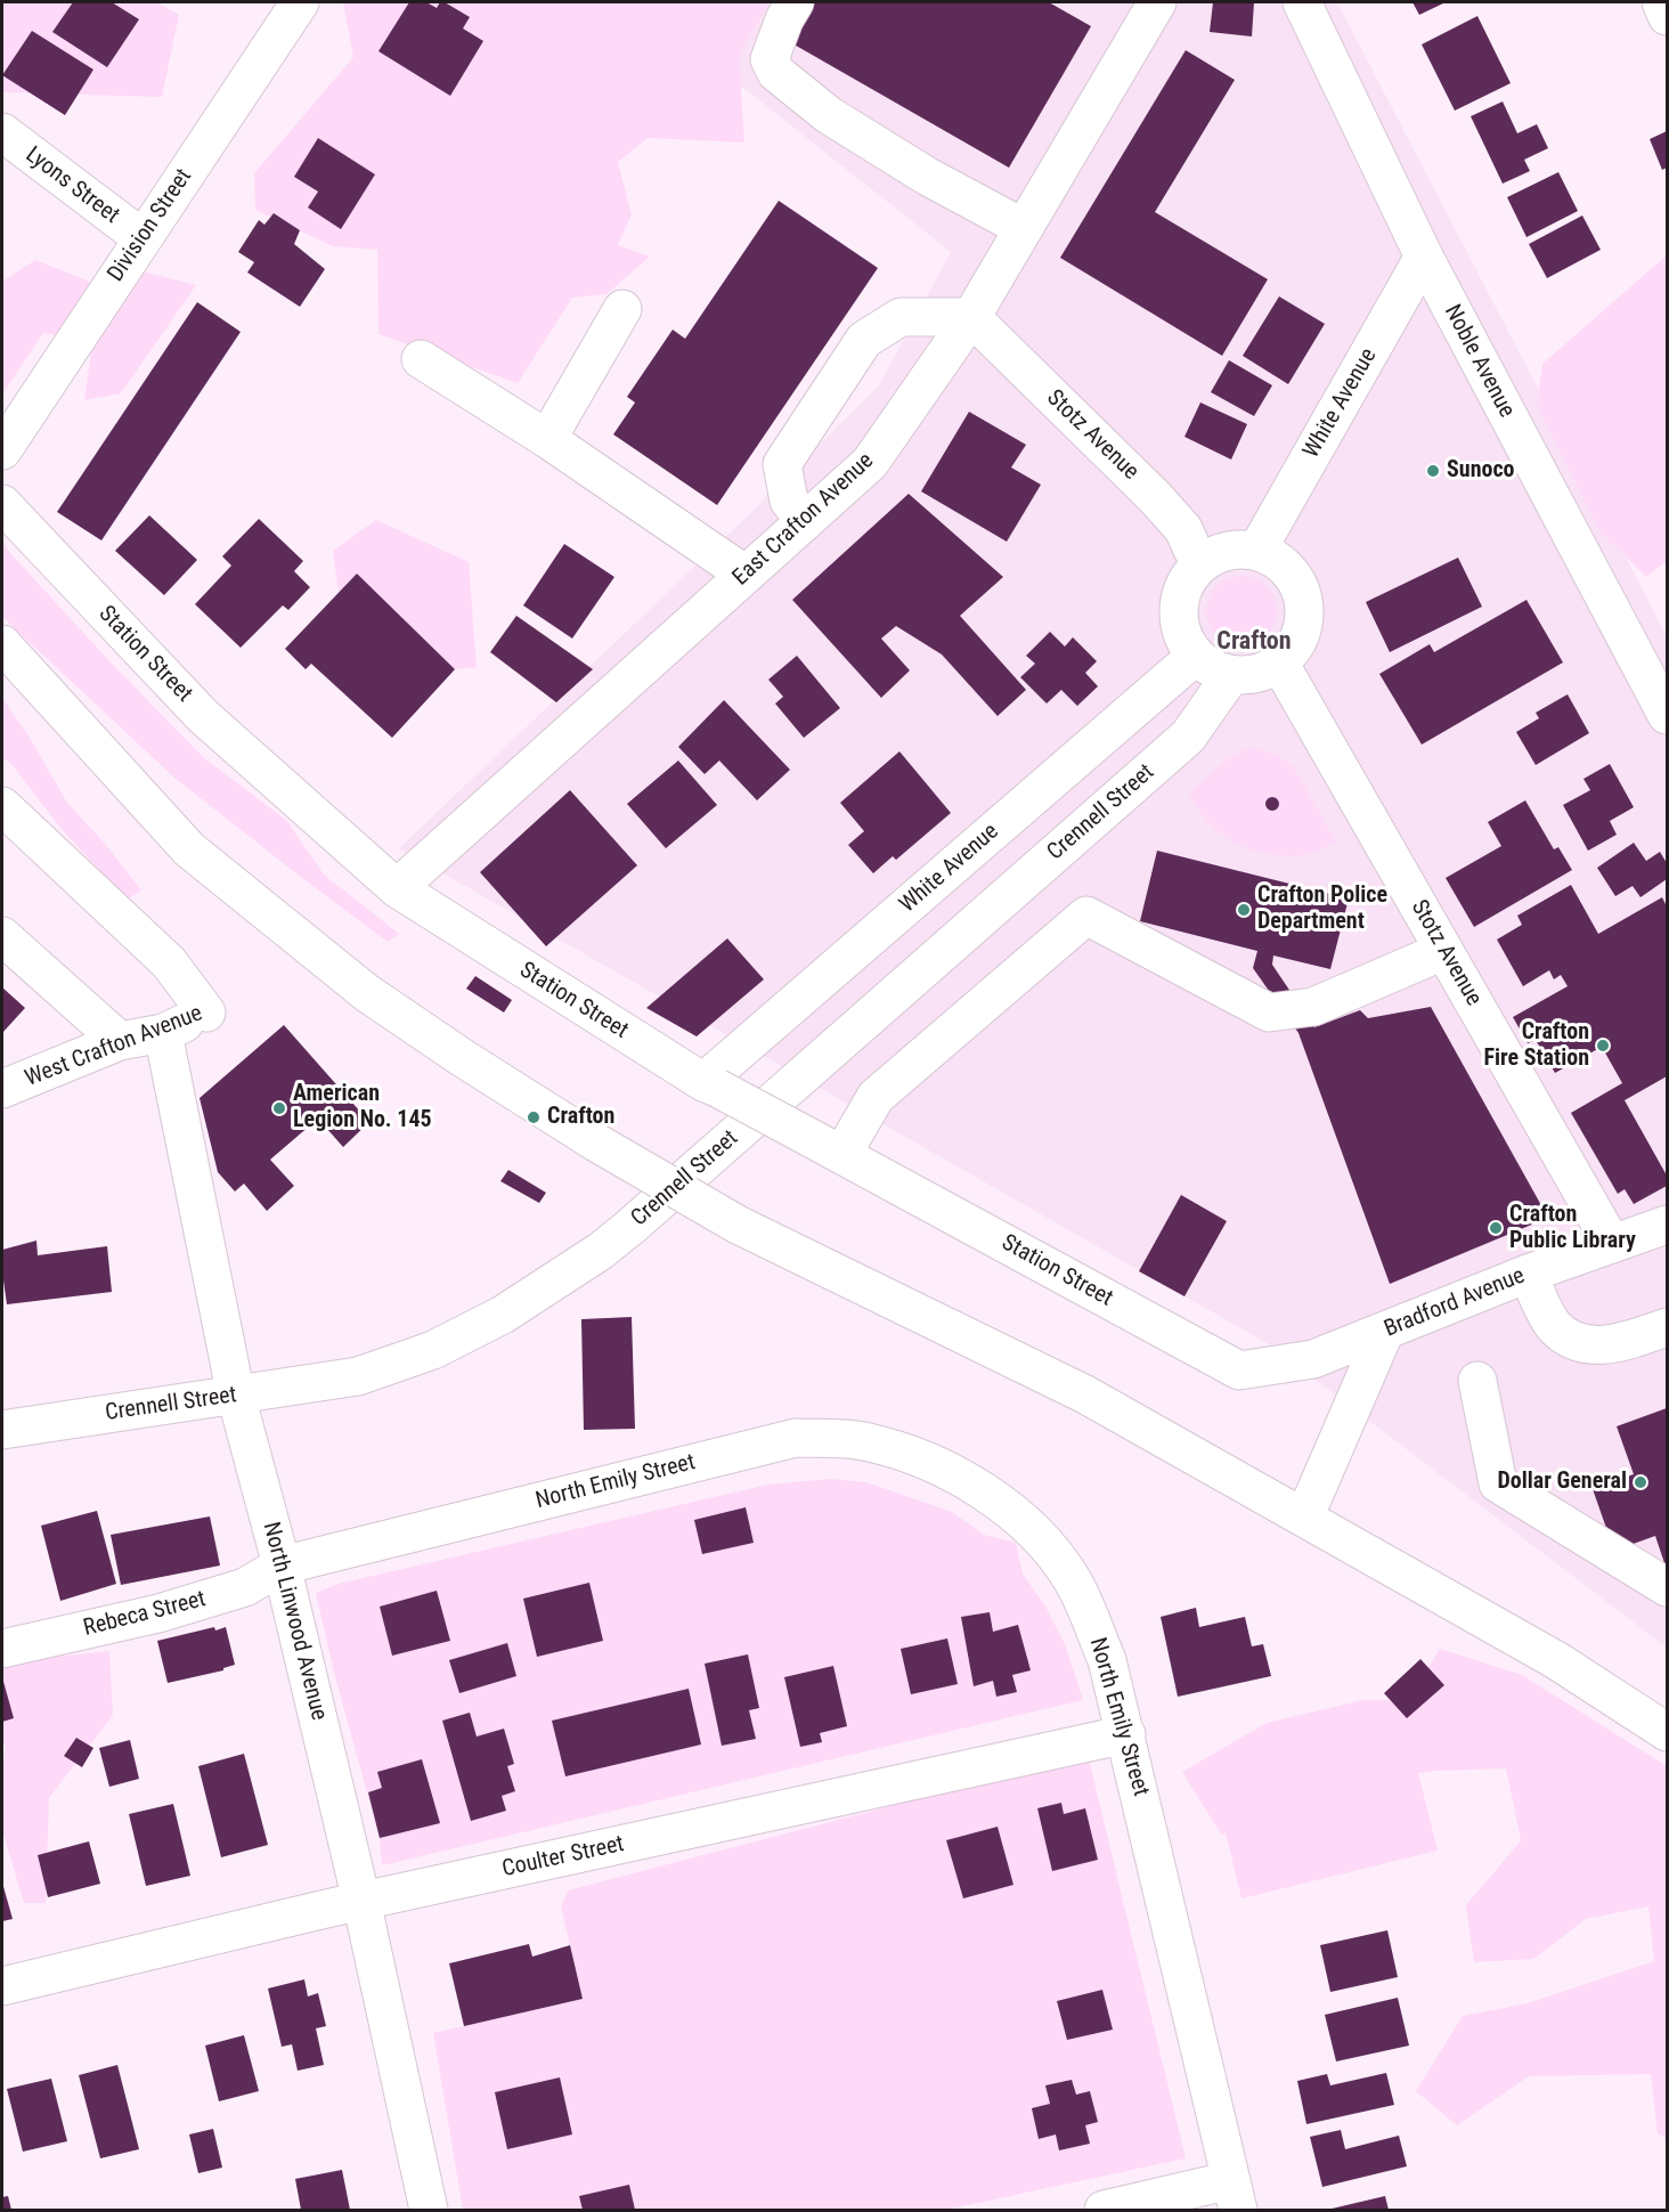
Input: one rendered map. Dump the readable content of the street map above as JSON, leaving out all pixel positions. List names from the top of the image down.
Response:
{
  "streets": {
    "street": [
      "Lyons Street",
      "Division Street",
      "Noble Avenue",
      "White Avenue",
      "Stotz Avenue",
      "East Crafton Avenue",
      "Station Street",
      "Crennell Street",
      "West Crafton Avenue",
      "Bradford Avenue",
      "North Emily Street",
      "Rebeca Street",
      "North Linwood Avenue",
      "Coulter Street"
    ]
  },
  "crossings": [
    ["Lyons Street", "Division Street"],
    ["Noble Avenue", "White Avenue"],
    ["White Avenue", "Stotz Avenue"],
    ["White Avenue", "Station Street"],
    ["White Avenue", "Crennell Street"],
    ["Stotz Avenue", "East Crafton Avenue"],
    ["Stotz Avenue", "Crennell Street"],
    ["Stotz Avenue", "Bradford Avenue"],
    ["East Crafton Avenue", "Station Street"],
    ["Station Street", "Bradford Avenue"],
    ["Crennell Street", "North Linwood Avenue"],
    ["West Crafton Avenue", "North Linwood Avenue"],
    ["North Emily Street", "Rebeca Street"],
    ["North Emily Street", "North Linwood Avenue"],
    ["North Emily Street", "Coulter Street"],
    ["Rebeca Street", "North Linwood Avenue"],
    ["North Linwood Avenue", "Coulter Street"]
  ],
  "districts": ["Crafton"],
  "places": [
    "Sunoco",
    "Crafton Police Department",
    "Crafton Fire Station",
    "American Legion No. 145",
    "Crafton",
    "Crafton Public Library",
    "Dollar General"
  ]
}
